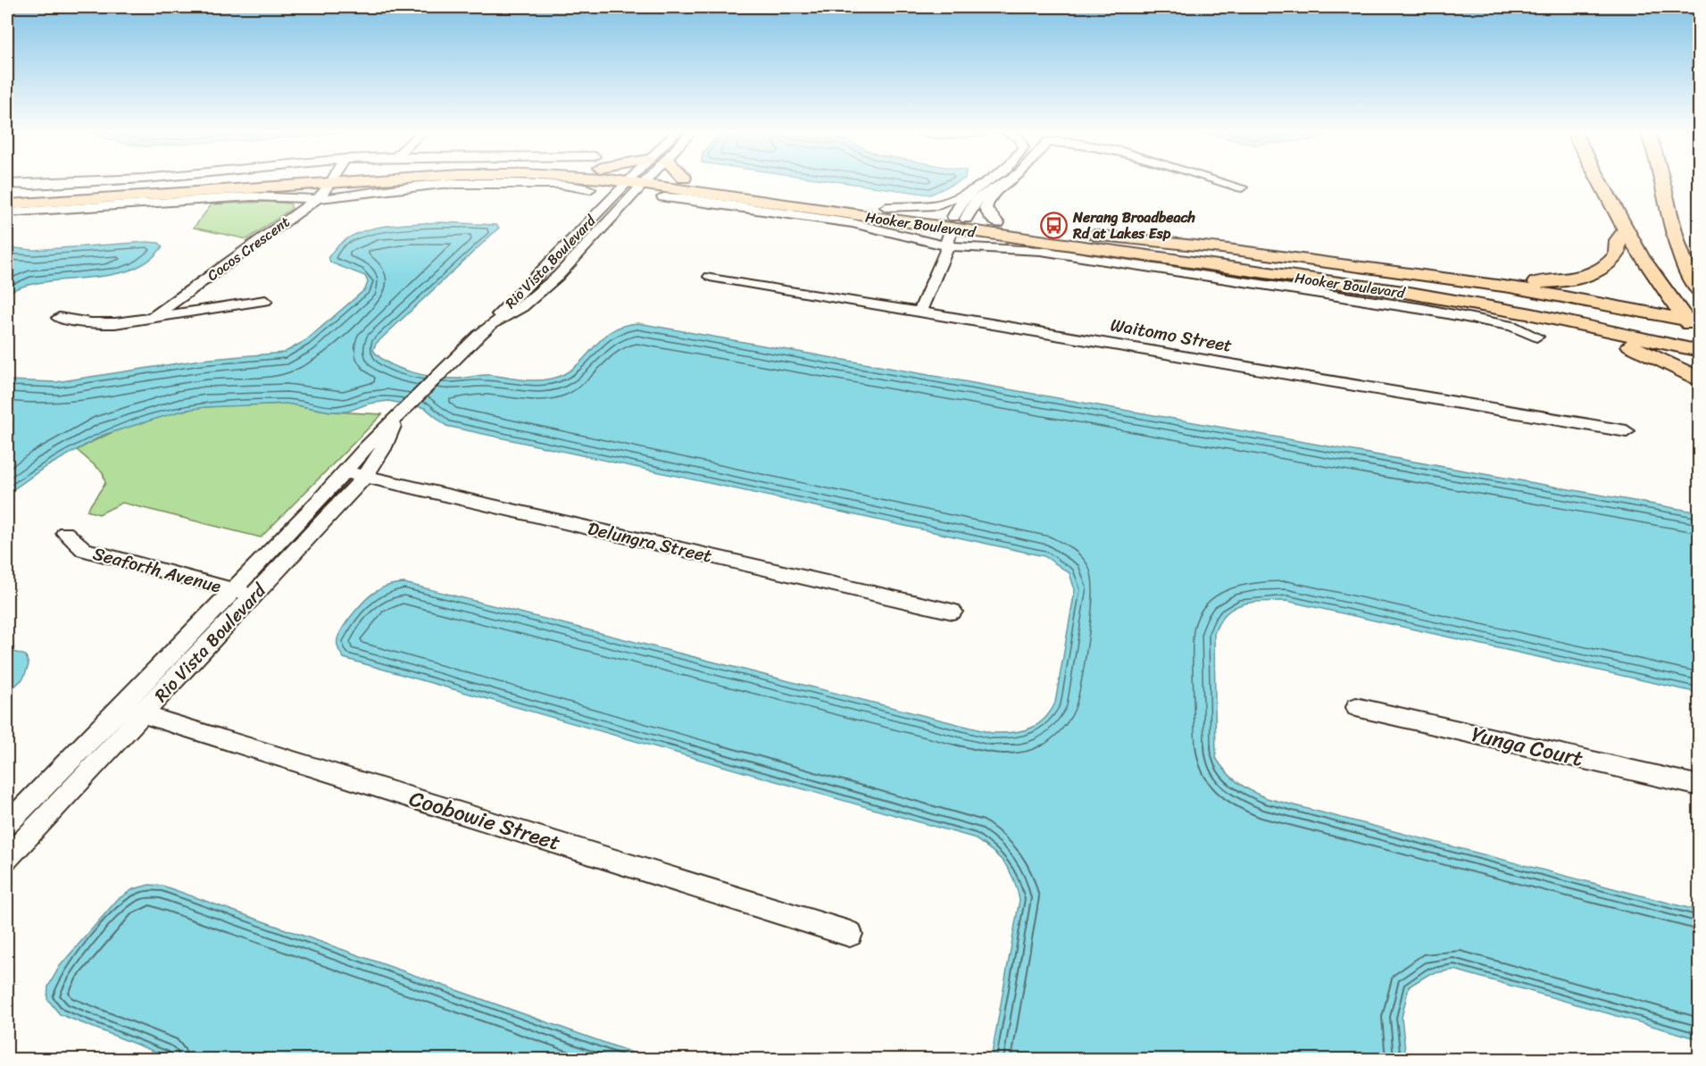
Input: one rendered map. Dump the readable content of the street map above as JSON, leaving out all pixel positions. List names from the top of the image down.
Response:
{
  "streets": {
    "main road": ["Hooker Boulevard"],
    "street": [
      "Cocos Crescent",
      "Rio Vista Boulevard",
      "Waitomo Street",
      "Delungra Street",
      "Seaforth Avenue",
      "Yunga Court",
      "Coobowie Street"
    ]
  },
  "crossings": [
    ["Rio Vista Boulevard", "Delungra Street"],
    ["Rio Vista Boulevard", "Seaforth Avenue"],
    ["Rio Vista Boulevard", "Coobowie Street"]
  ],
  "places": {
    "bus stop": ["Nerang Broadbeach Rd at Lakes Esp"]
  }
}
